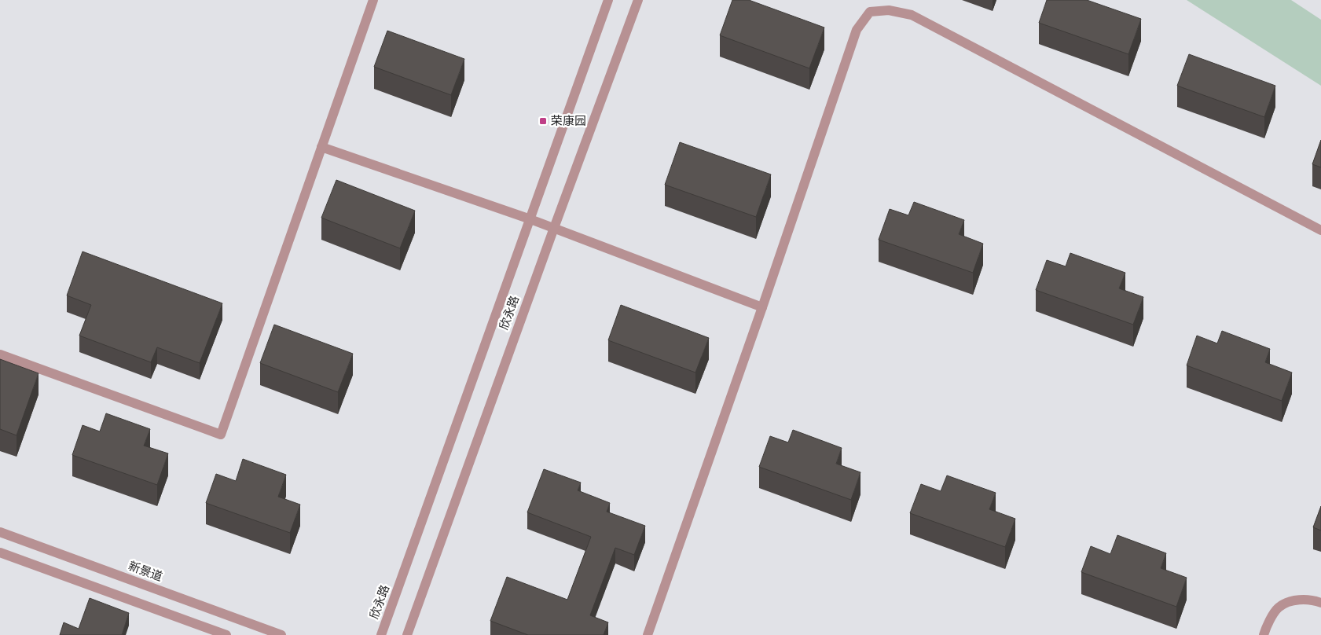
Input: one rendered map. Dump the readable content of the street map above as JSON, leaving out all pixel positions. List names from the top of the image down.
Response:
{
  "streets": {
    "street": ["欣永路", "新景道"]
  },
  "places": {
    "transit": ["荣康园"]
  }
}
